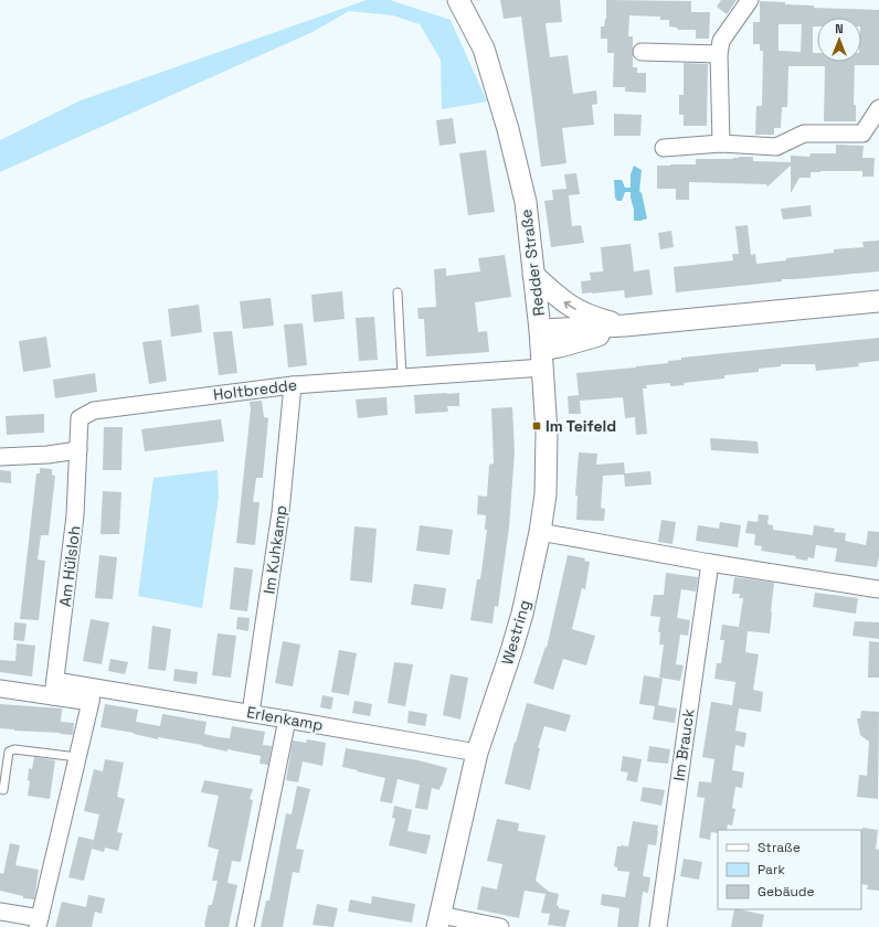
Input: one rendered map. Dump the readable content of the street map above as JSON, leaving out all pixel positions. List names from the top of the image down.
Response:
{
  "streets": {
    "street": [
      "Redder Straße",
      "Holtbredde",
      "Im Kuhkamp",
      "Am Hülsloh",
      "Westring",
      "Erlenkamp",
      "Im Brauck"
    ]
  },
  "crossings": [
    ["Redder Straße", "Holtbredde"],
    ["Redder Straße", "Westring"],
    ["Holtbredde", "Im Kuhkamp"],
    ["Holtbredde", "Am Hülsloh"],
    ["Holtbredde", "Westring"],
    ["Im Kuhkamp", "Erlenkamp"],
    ["Am Hülsloh", "Erlenkamp"],
    ["Westring", "Erlenkamp"]
  ],
  "places": {
    "transit": ["Im Teifeld"]
  },
  "legend": ["Straße", "Park", "Gebäude"],
  "north": "top"
}
